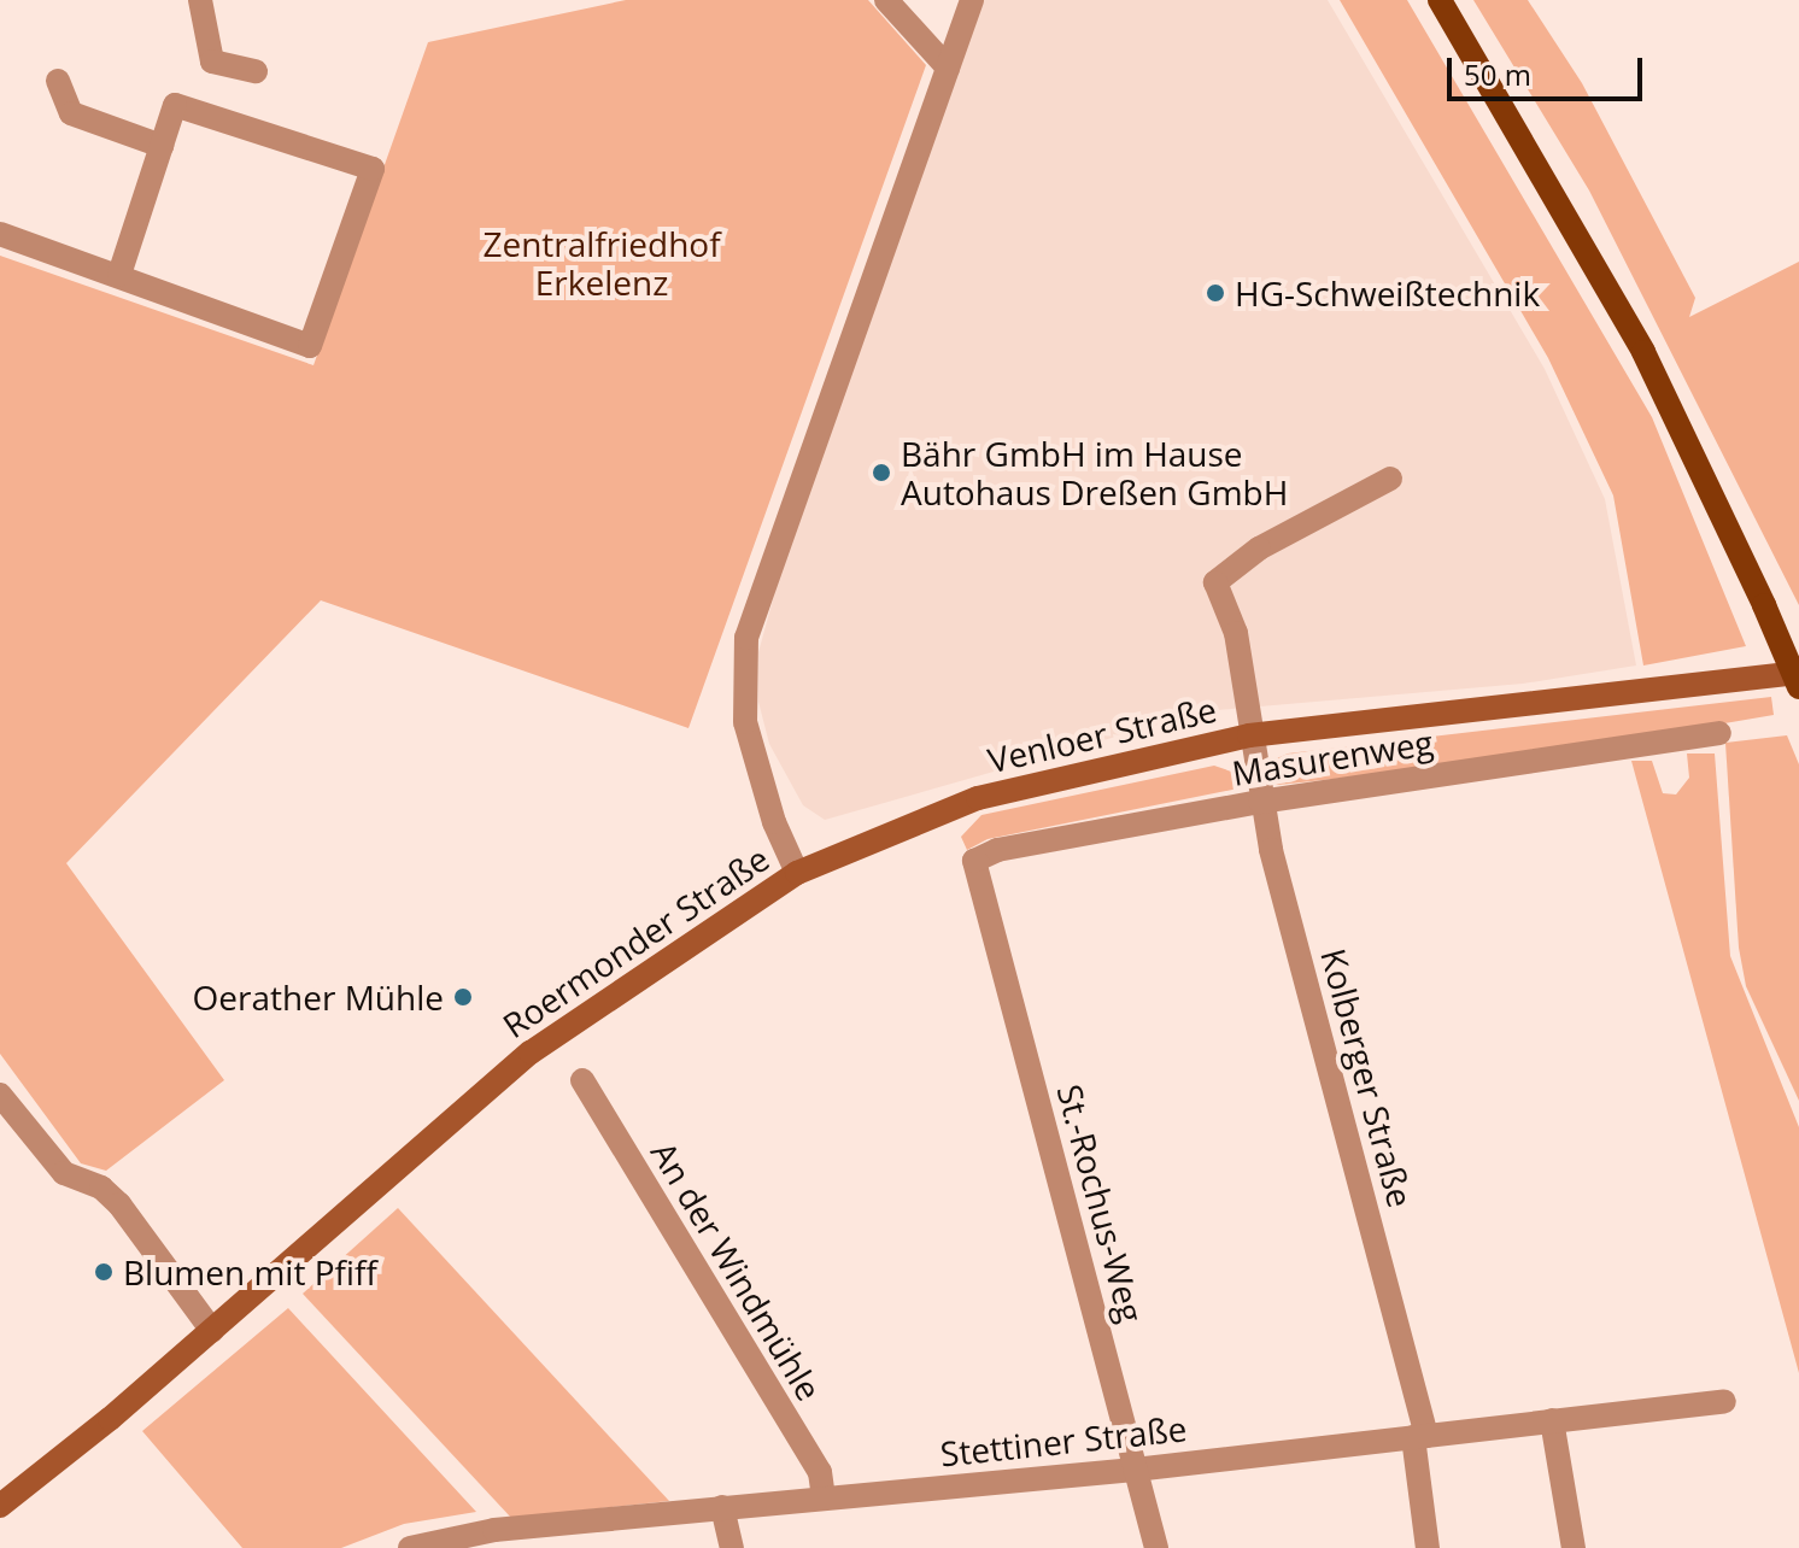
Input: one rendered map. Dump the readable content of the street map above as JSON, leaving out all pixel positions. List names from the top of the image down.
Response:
{
  "streets": {
    "main road": ["Venloer Straße", "Roermonder Straße"],
    "street": [
      "Masurenweg",
      "Kolberger Straße",
      "St.-Rochus-Weg",
      "An der Windmühle",
      "Stettiner Straße"
    ]
  },
  "crossings": [
    ["Venloer Straße", "Roermonder Straße"],
    ["Venloer Straße", "Kolberger Straße"],
    ["Masurenweg", "Kolberger Straße"],
    ["Masurenweg", "St.-Rochus-Weg"],
    ["Kolberger Straße", "Stettiner Straße"],
    ["St.-Rochus-Weg", "Stettiner Straße"],
    ["An der Windmühle", "Stettiner Straße"]
  ],
  "parks": ["Zentralfriedhof Erkelenz"],
  "places": [
    "HG-Schweißtechnik",
    "Bähr GmbH im Hause Autohaus Dreßen GmbH",
    "Oerather Mühle",
    "Blumen mit Pfiff"
  ],
  "scale_bar": "50 m"
}
